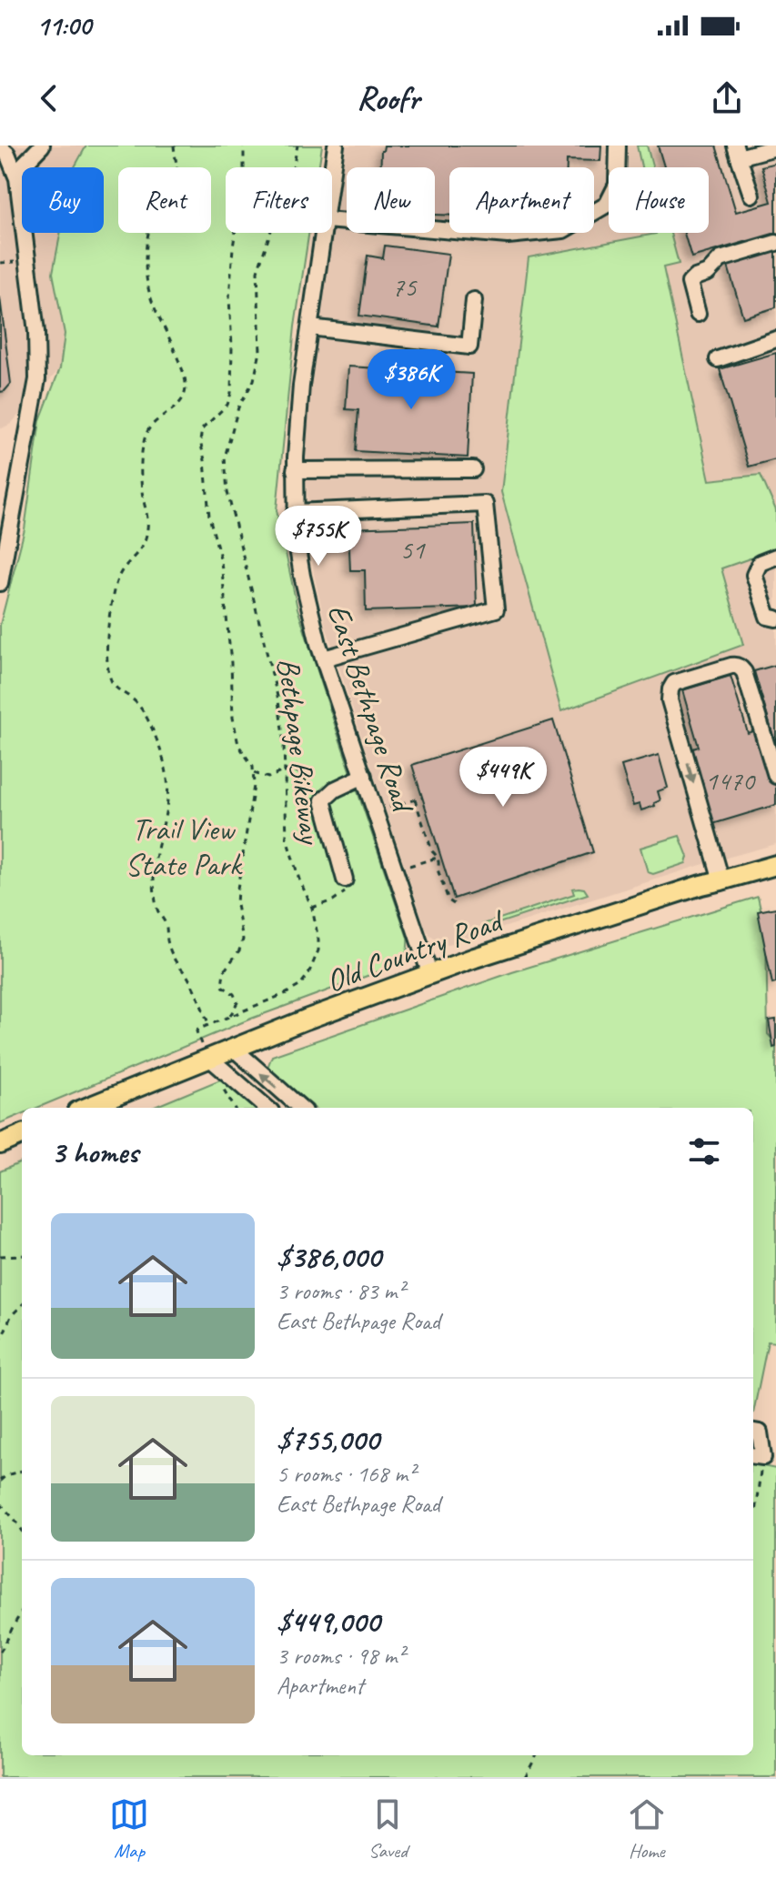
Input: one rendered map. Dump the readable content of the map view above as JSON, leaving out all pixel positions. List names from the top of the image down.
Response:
{
  "streets": {
    "main road": ["Old Country Road"],
    "street": ["East Bethpage Road"],
    "path": ["Bethpage Bikeway"]
  },
  "crossings": [
    ["East Bethpage Road", "Old Country Road"]
  ],
  "parks": ["Trail View State Park"],
  "house_numbers": ["75", "51", "1470"],
  "page": {
    "status": "11:00",
    "header": "Roofr",
    "chip": [
      "Buy",
      "Rent",
      "Filters",
      "New",
      "Apartment",
      "House"
    ],
    "price": ["$386K", "$755K", "$449K"],
    "heading": "3 homes",
    "list": [
      {
        "name": "$386,000",
        "note": "3 rooms · 83 m² · East Bethpage Road"
      },
      {
        "name": "$755,000",
        "note": "5 rooms · 168 m² · East Bethpage Road"
      },
      {
        "name": "$449,000",
        "note": "3 rooms · 98 m² · Apartment"
      }
    ],
    "tabs": ["Map", "Saved", "Home"]
  }
}
